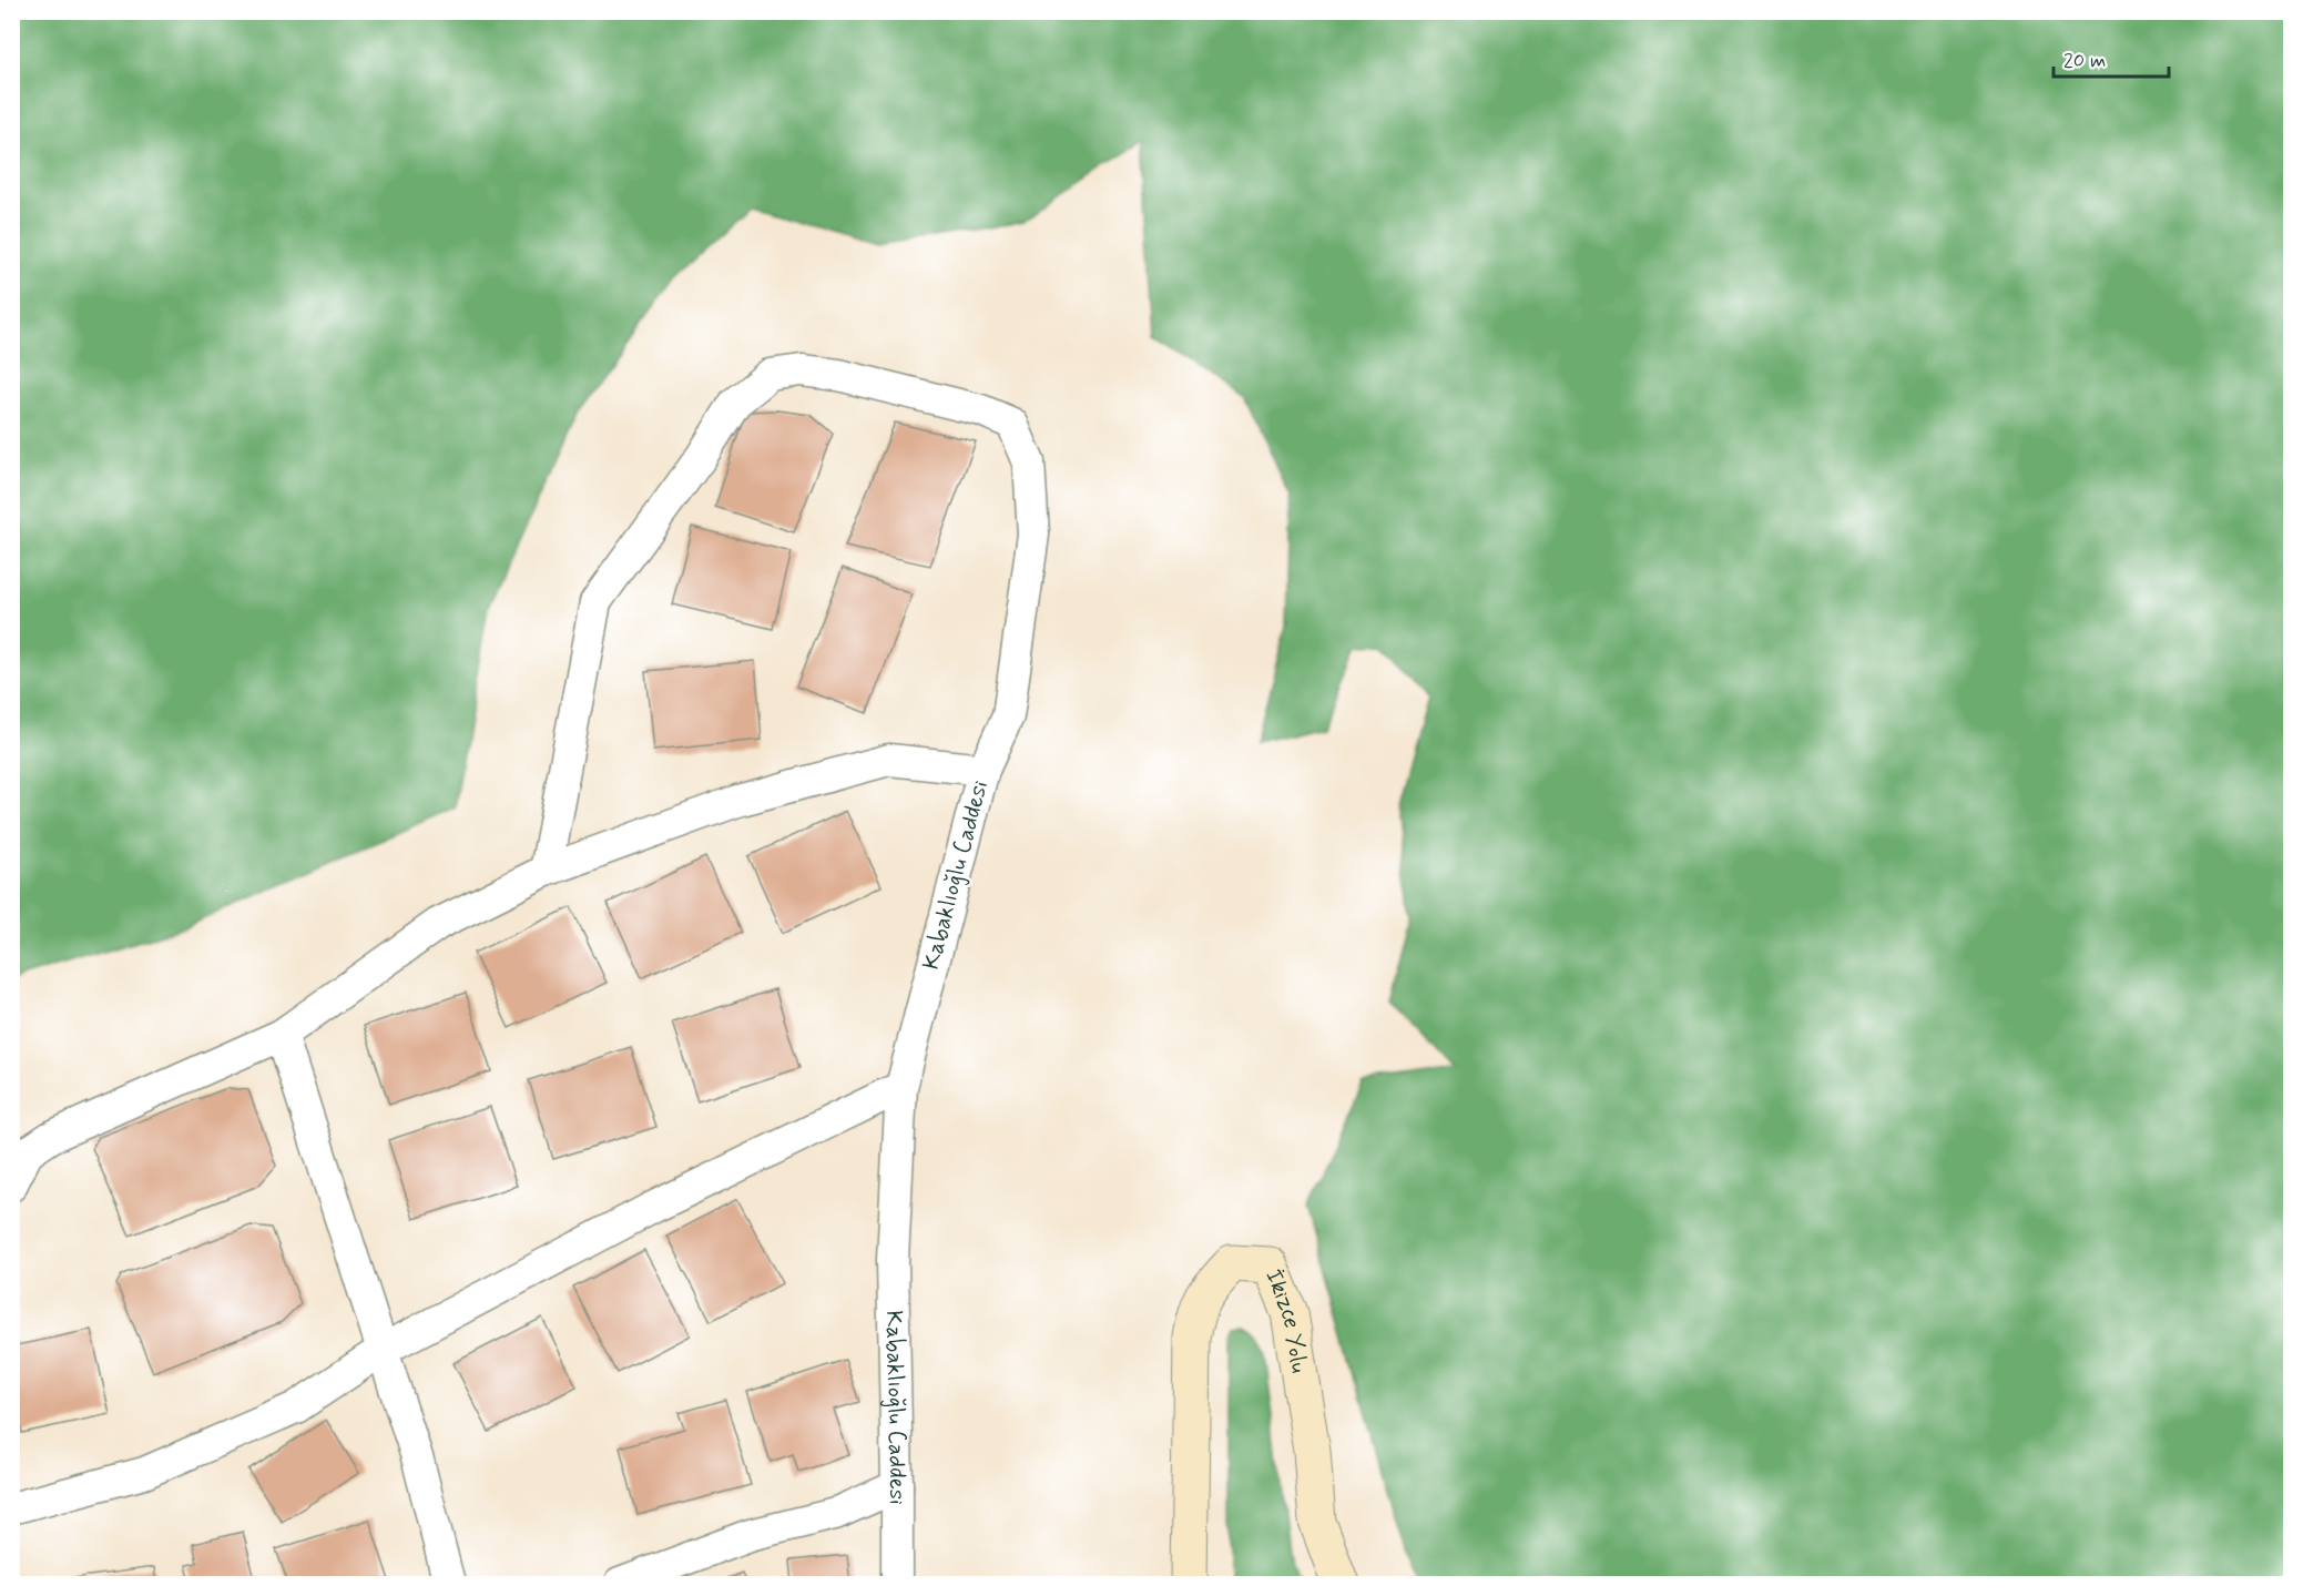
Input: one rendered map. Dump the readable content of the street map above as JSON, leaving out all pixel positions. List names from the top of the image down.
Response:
{
  "streets": {
    "street": ["Kabaklıoğlu Caddesi", "İkizce Yolu"]
  },
  "scale_bar": "20 m"
}
